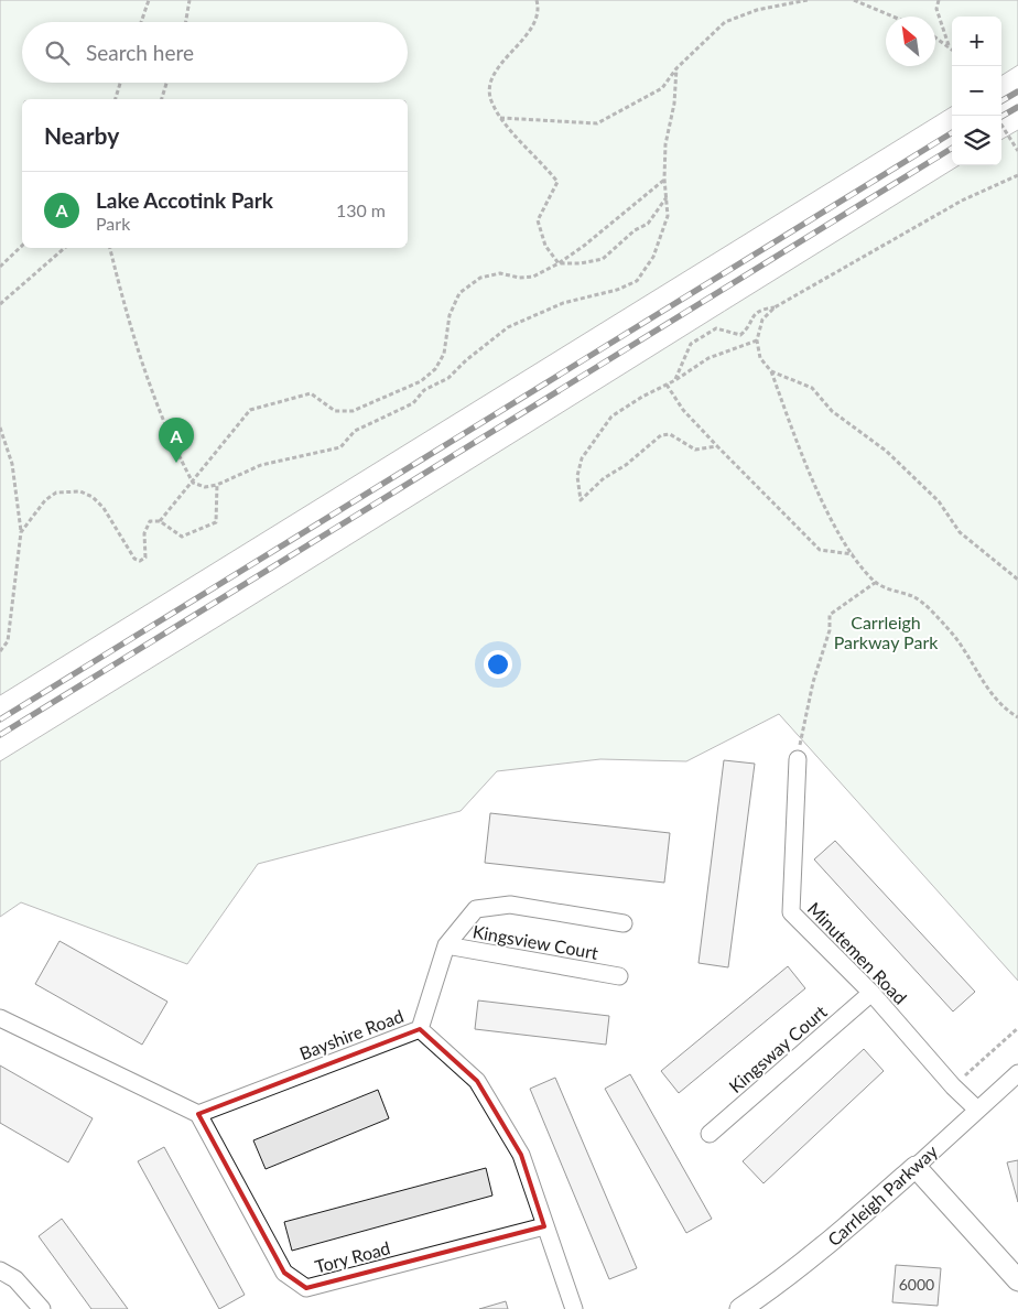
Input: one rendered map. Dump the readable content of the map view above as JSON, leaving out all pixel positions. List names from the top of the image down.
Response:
{
  "streets": {
    "street": [
      "Kingsview Court",
      "Minutemen Road",
      "Bayshire Road",
      "Kingsway Court",
      "Carrleigh Parkway",
      "Tory Road"
    ]
  },
  "crossings": [
    ["Minutemen Road", "Kingsway Court"],
    ["Minutemen Road", "Carrleigh Parkway"],
    ["Bayshire Road", "Tory Road"]
  ],
  "parks": ["Carrleigh Parkway Park"],
  "house_numbers": ["6000"],
  "north": "top left",
  "page": {
    "map_buttons": ["+", "−"],
    "search": "Search here",
    "heading": "Nearby",
    "list": [
      {
        "mark": "A",
        "name": "Lake Accotink Park",
        "note": "Park",
        "value": "130 m"
      }
    ],
    "pins": "A"
  }
}
